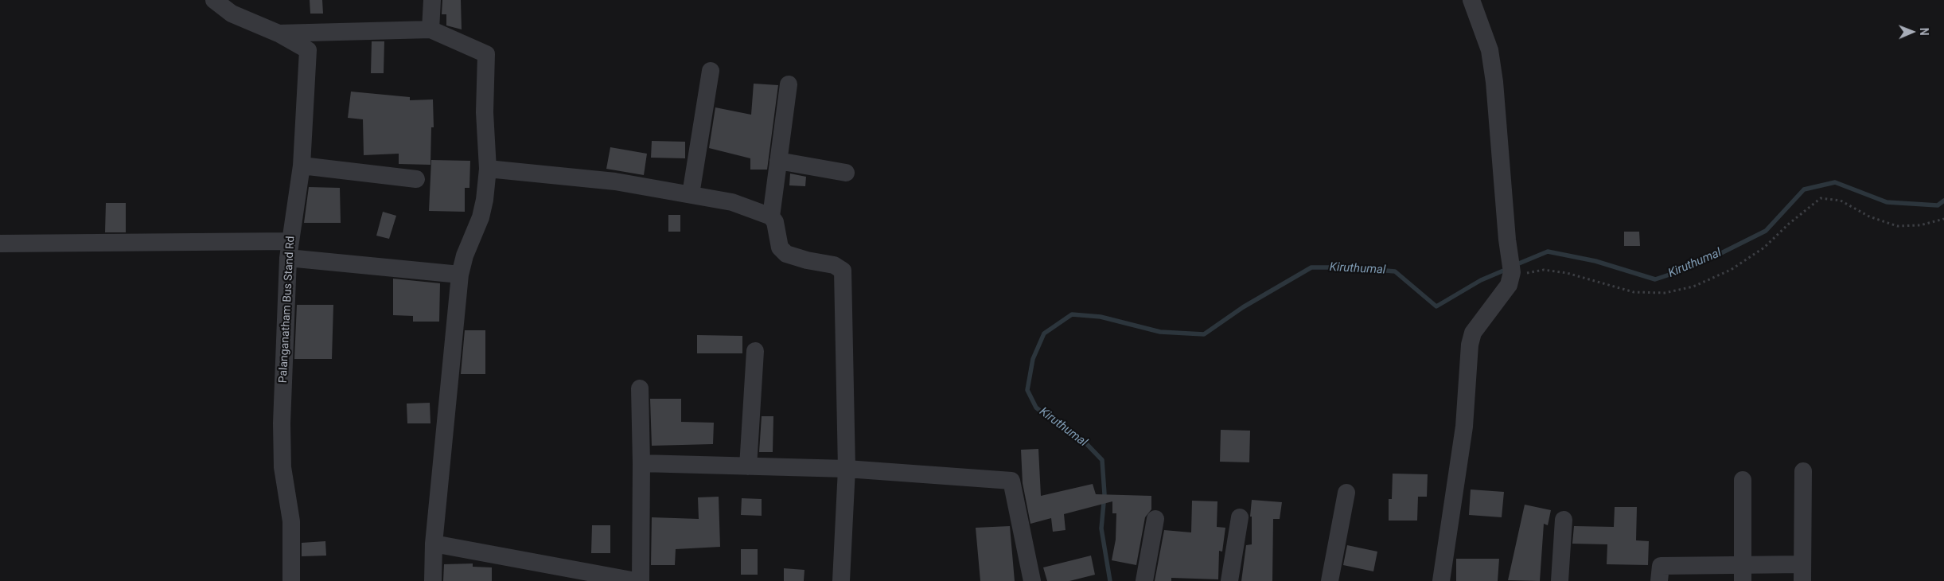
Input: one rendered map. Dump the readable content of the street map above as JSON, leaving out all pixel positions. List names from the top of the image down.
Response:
{
  "streets": {
    "street": ["Palanganatham Bus Stand Rd"]
  },
  "water": ["Kiruthumal"],
  "north": "right"
}
